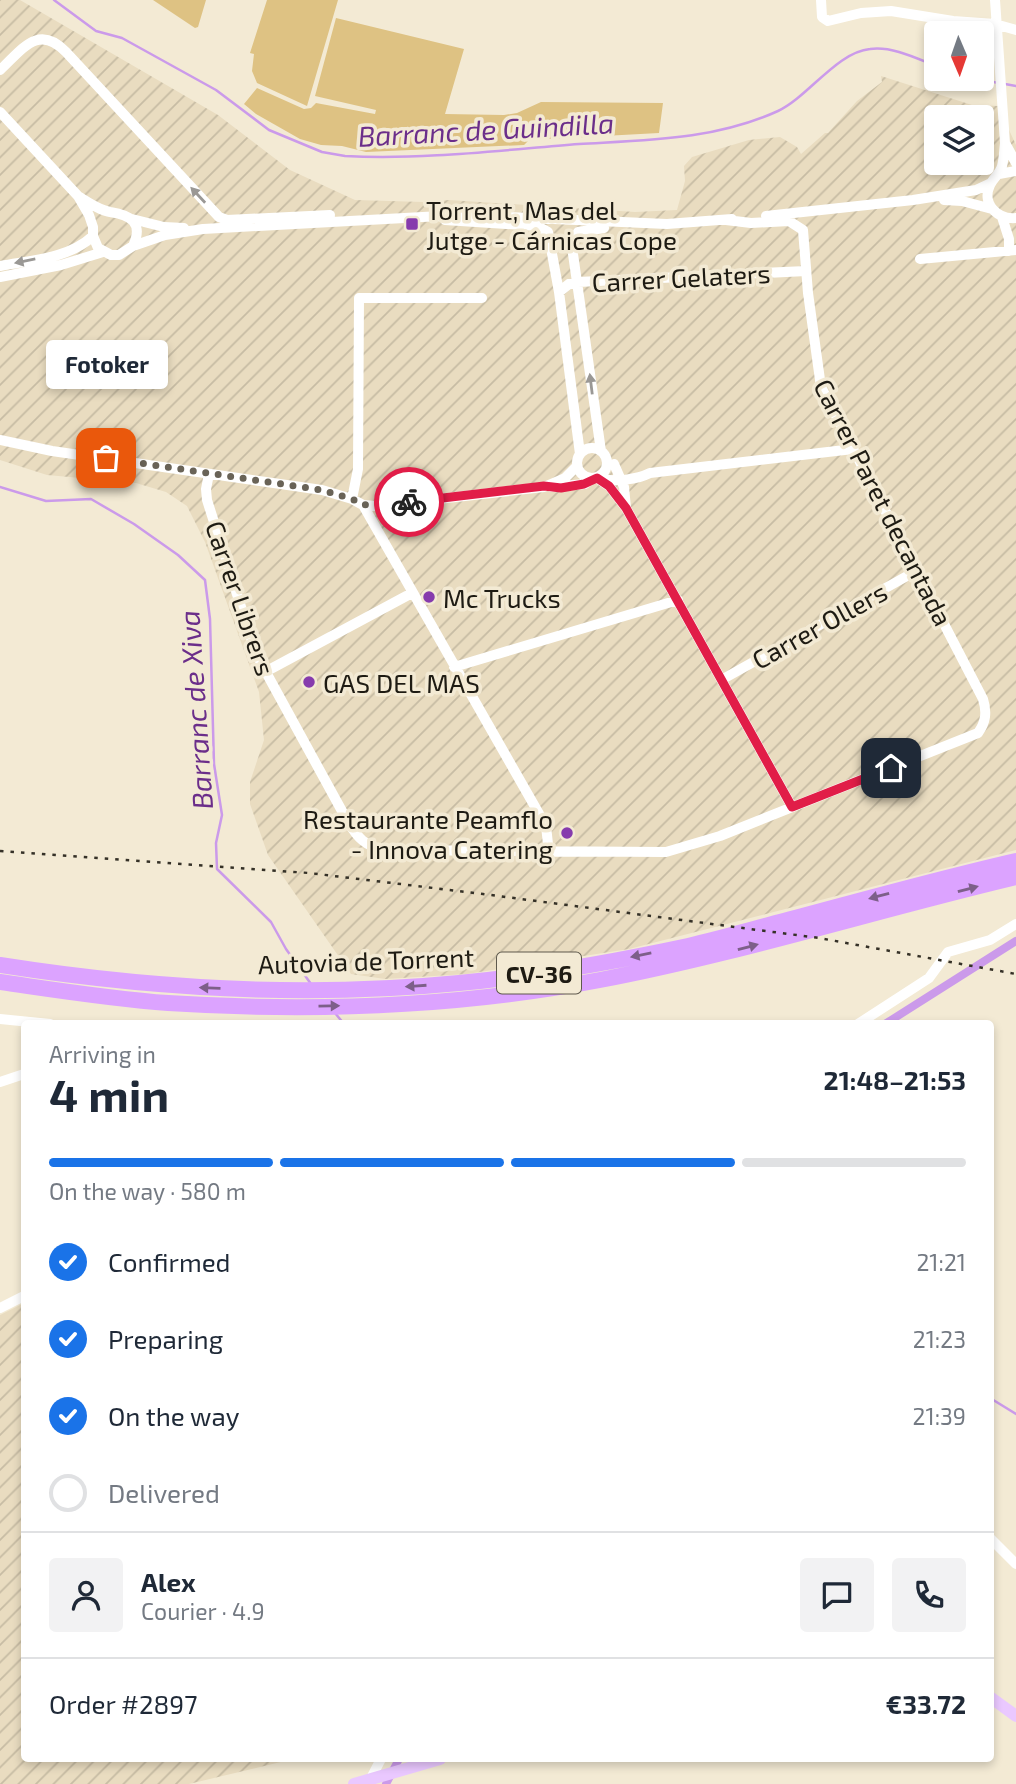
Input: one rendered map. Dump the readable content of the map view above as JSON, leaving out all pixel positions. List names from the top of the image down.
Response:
{
  "streets": {
    "highway": ["Autovia de Torrent", "CV-36"],
    "street": [
      "Carrer Gelaters",
      "Carrer Paret decantada",
      "Carrer Librers",
      "Carrer Ollers"
    ]
  },
  "crossings": [
    ["Carrer Gelaters", "Carrer Paret decantada"],
    ["Carrer Paret decantada", "Carrer Librers"],
    ["Carrer Paret decantada", "Carrer Ollers"]
  ],
  "water": ["Barranc de Guindilla", "Barranc de Xiva"],
  "places": {
    "transit": ["Torrent, Mas del Jutge - Cárnicas Cope"],
    "other": [
      "Fotoker",
      "Mc Trucks",
      "GAS DEL MAS",
      "Restaurante Peamflo - Innova Catering"
    ]
  },
  "north": "bottom",
  "page": {
    "bubble": "Fotoker",
    "heading": ["4 min", "Arriving in", "21:48–21:53"],
    "panel": [
      "Alex",
      "Courier · 4.9",
      "Order #2897",
      "€33.72"
    ],
    "bar": "On the way · 580 m",
    "list": [
      ["Confirmed", "21:21"],
      ["Preparing", "21:23"],
      ["On the way", "21:39"],
      "Delivered"
    ]
  }
}
